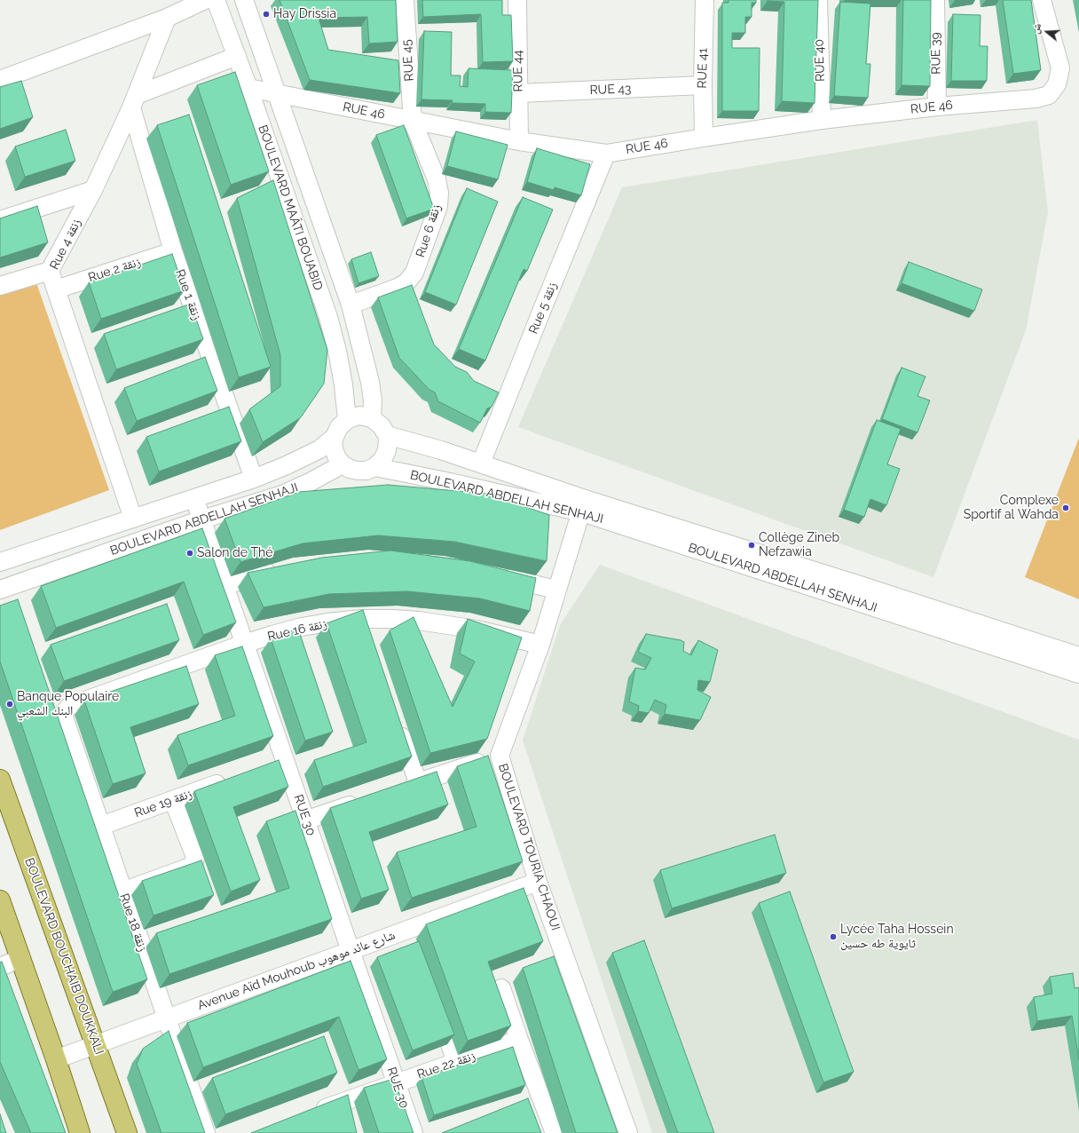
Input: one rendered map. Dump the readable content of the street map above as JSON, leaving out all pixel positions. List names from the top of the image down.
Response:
{
  "streets": {
    "main road": ["BOULEVARD BOUCHAIB DOUKKALI"],
    "street": [
      "RUE 39",
      "RUE 45",
      "RUE 40",
      "RUE 41",
      "RUE 44",
      "RUE 43",
      "RUE 46",
      "BOULEVARD MAÂTI BOUABID",
      "Rue 6 زنقة",
      "Rue 4 زنقة",
      "Rue 2 زنقة",
      "Rue 1 زنقة",
      "Rue 5 زنقة",
      "BOULEVARD ABDELLAH SENHAJI",
      "Rue 16 زنقة",
      "Rue 19 زنقة",
      "RUE 30",
      "BOULEVARD TOURIA CHAOUI",
      "Rue 18 زنقة",
      "Avenue Aïd Mouhoub شارع عائد موهوب",
      "Rue 22 زنقة"
    ]
  },
  "crossings": [
    ["RUE 39", "RUE 46"],
    ["RUE 45", "RUE 46"],
    ["RUE 45", "Rue 6 زنقة"],
    ["RUE 40", "RUE 46"],
    ["RUE 41", "RUE 43"],
    ["RUE 41", "RUE 46"],
    ["RUE 44", "RUE 43"],
    ["RUE 44", "RUE 46"],
    ["RUE 46", "BOULEVARD MAÂTI BOUABID"],
    ["RUE 46", "Rue 6 زنقة"],
    ["RUE 46", "Rue 5 زنقة"],
    ["BOULEVARD MAÂTI BOUABID", "Rue 6 زنقة"],
    ["BOULEVARD MAÂTI BOUABID", "BOULEVARD ABDELLAH SENHAJI"],
    ["Rue 4 زنقة", "Rue 2 زنقة"],
    ["Rue 4 زنقة", "Rue 1 زنقة"],
    ["Rue 4 زنقة", "BOULEVARD ABDELLAH SENHAJI"],
    ["Rue 2 زنقة", "Rue 1 زنقة"],
    ["Rue 1 زنقة", "BOULEVARD ABDELLAH SENHAJI"],
    ["Rue 5 زنقة", "BOULEVARD ABDELLAH SENHAJI"],
    ["BOULEVARD ABDELLAH SENHAJI", "RUE 30"],
    ["BOULEVARD ABDELLAH SENHAJI", "BOULEVARD TOURIA CHAOUI"],
    ["Rue 16 زنقة", "RUE 30"],
    ["Rue 16 زنقة", "BOULEVARD TOURIA CHAOUI"],
    ["Rue 16 زنقة", "Rue 18 زنقة"],
    ["Rue 19 زنقة", "Rue 18 زنقة"],
    ["RUE 30", "Avenue Aïd Mouhoub شارع عائد موهوب"],
    ["RUE 30", "Rue 22 زنقة"],
    ["BOULEVARD TOURIA CHAOUI", "Avenue Aïd Mouhoub شارع عائد موهوب"],
    ["Rue 18 زنقة", "Avenue Aïd Mouhoub شارع عائد موهوب"],
    ["BOULEVARD BOUCHAIB DOUKKALI", "Avenue Aïd Mouhoub شارع عائد موهوب"]
  ],
  "places": [
    "Hay Drissia",
    "Complexe Sportif al Wahda",
    "Collège Zineb Nefzawia",
    "Salon de Thé",
    "Banque Populaire البنك الشعبي",
    "Lycée Taha Hossein ثايوية طه حسين"
  ],
  "north": "left"
}
